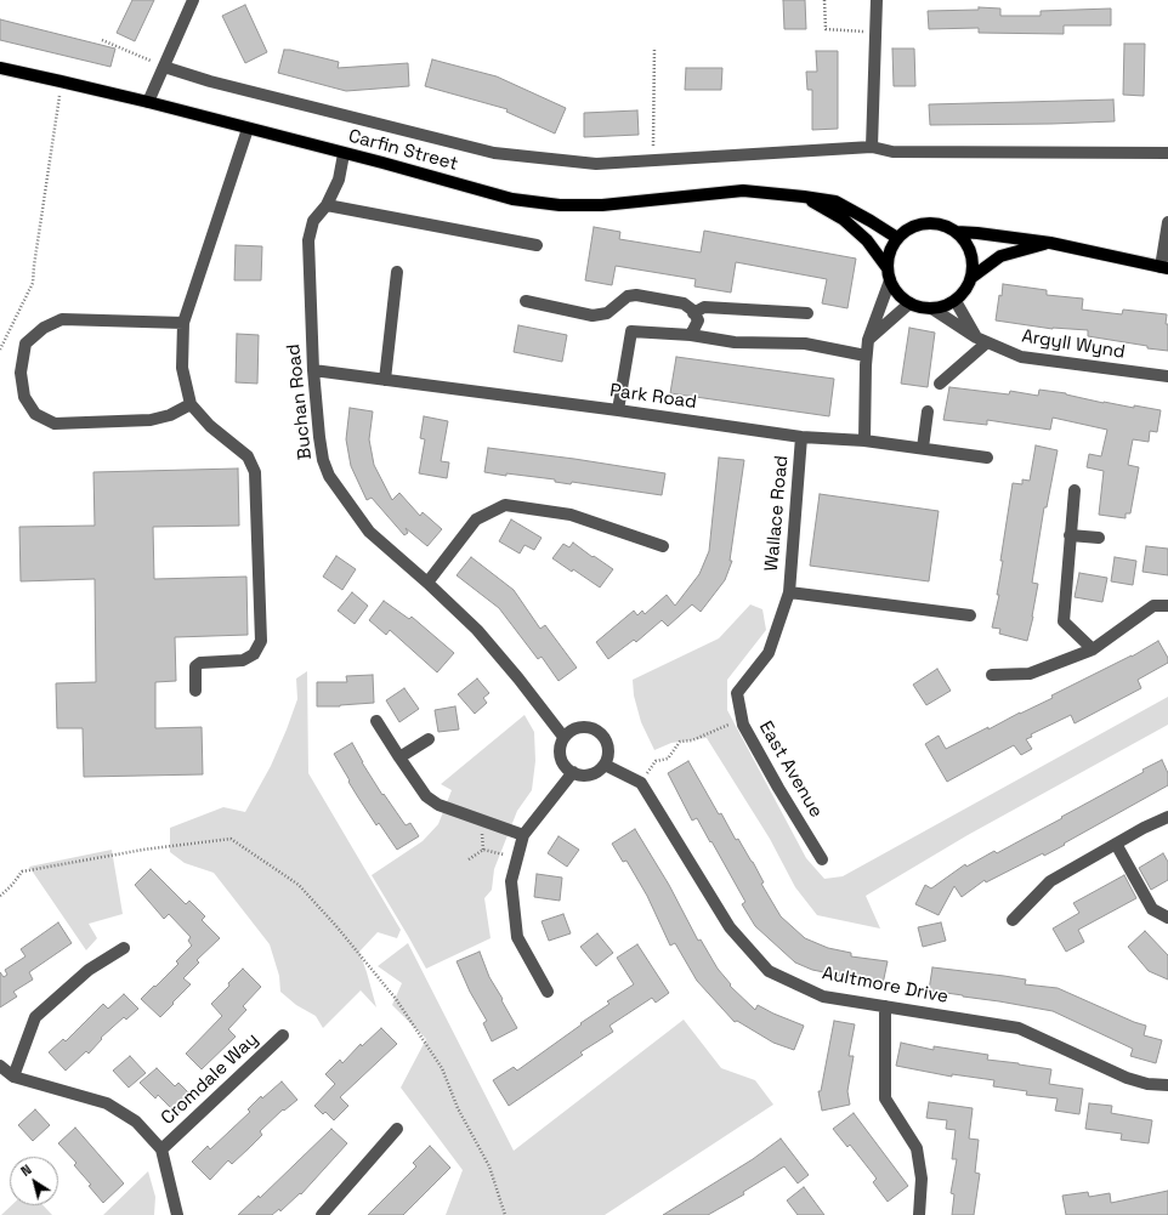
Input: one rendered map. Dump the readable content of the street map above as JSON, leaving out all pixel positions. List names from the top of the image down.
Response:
{
  "streets": {
    "main road": ["Carfin Street"],
    "street": [
      "Argyll Wynd",
      "Park Road",
      "Buchan Road",
      "Wallace Road",
      "East Avenue",
      "Aultmore Drive",
      "Cromdale Way"
    ]
  },
  "crossings": [
    ["Carfin Street", "Argyll Wynd"],
    ["Carfin Street", "Buchan Road"],
    ["Park Road", "Buchan Road"],
    ["Park Road", "Wallace Road"],
    ["Wallace Road", "East Avenue"]
  ],
  "north": "top left"
}
